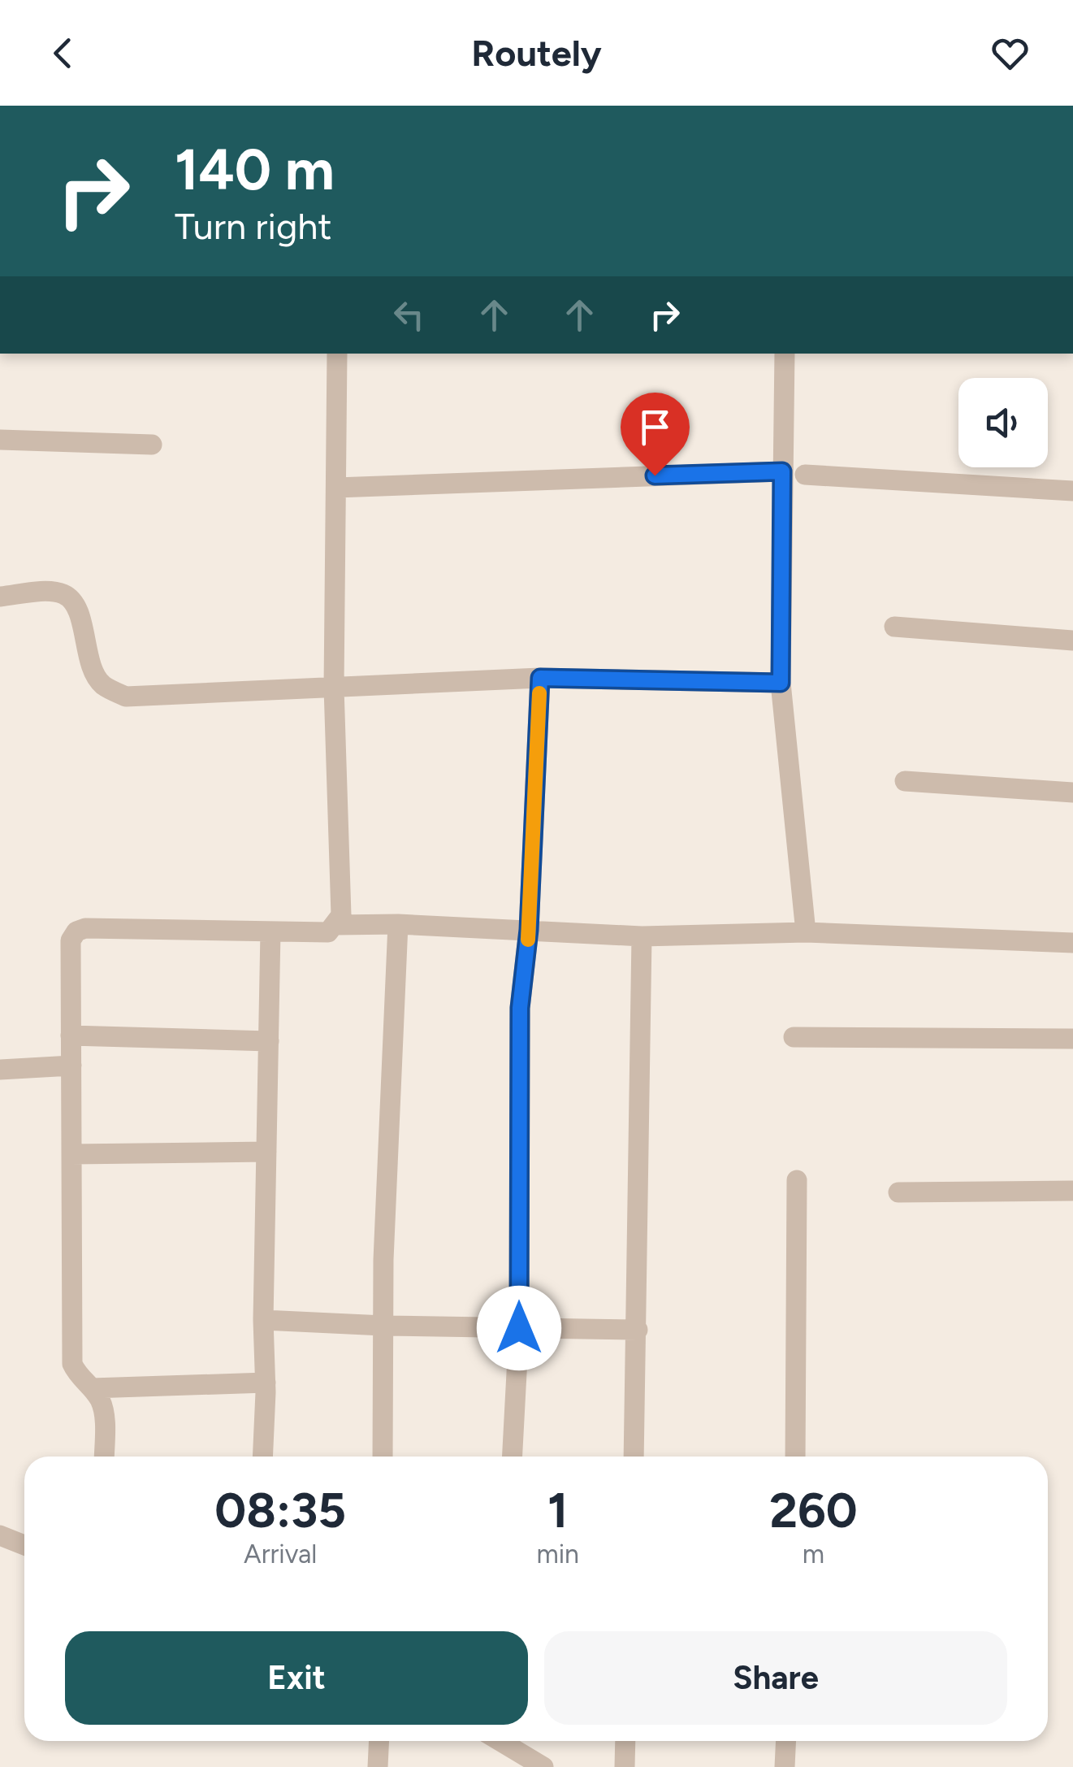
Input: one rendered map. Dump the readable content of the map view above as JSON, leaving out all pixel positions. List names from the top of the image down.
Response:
{
  "page": {
    "header": "Routely",
    "turn": ["140 m", "Turn right"],
    "eta": [
      "08:35",
      "Arrival",
      "1",
      "min",
      "260",
      "m"
    ],
    "buttons": ["Exit", "Share"]
  }
}
